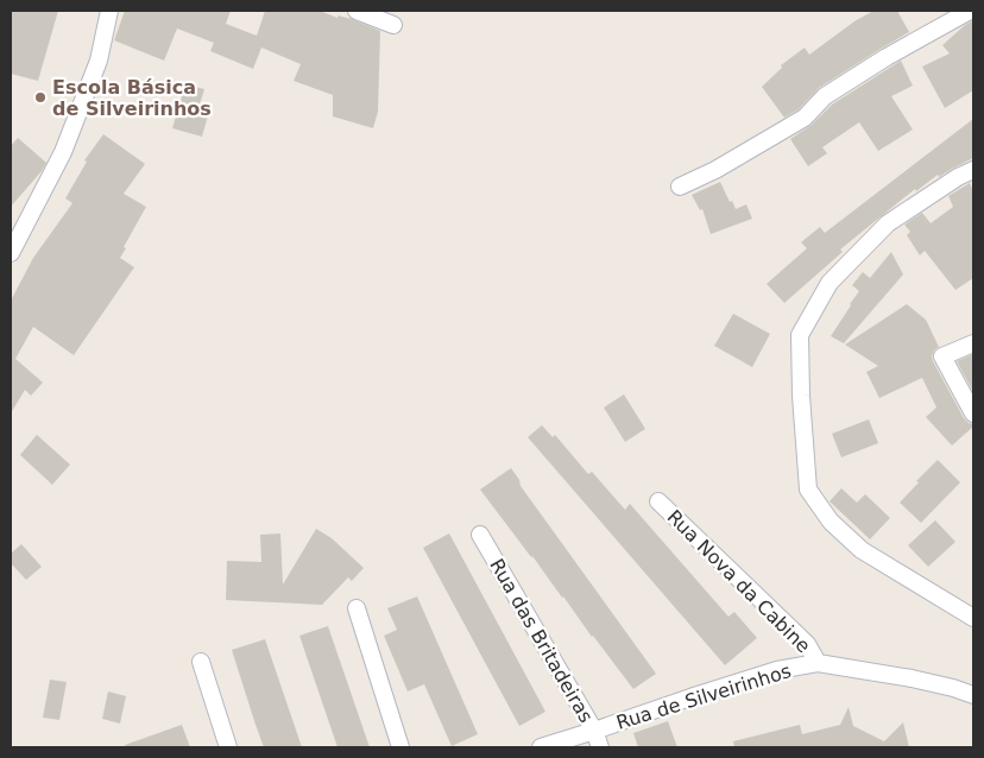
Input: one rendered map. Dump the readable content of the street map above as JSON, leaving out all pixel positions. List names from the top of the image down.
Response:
{
  "streets": {
    "street": ["Rua Nova da Cabine", "Rua das Britadeiras", "Rua de Silveirinhos"]
  },
  "crossings": [
    ["Rua Nova da Cabine", "Rua de Silveirinhos"],
    ["Rua das Britadeiras", "Rua de Silveirinhos"]
  ],
  "places": ["Escola Básica de Silveirinhos"]
}
